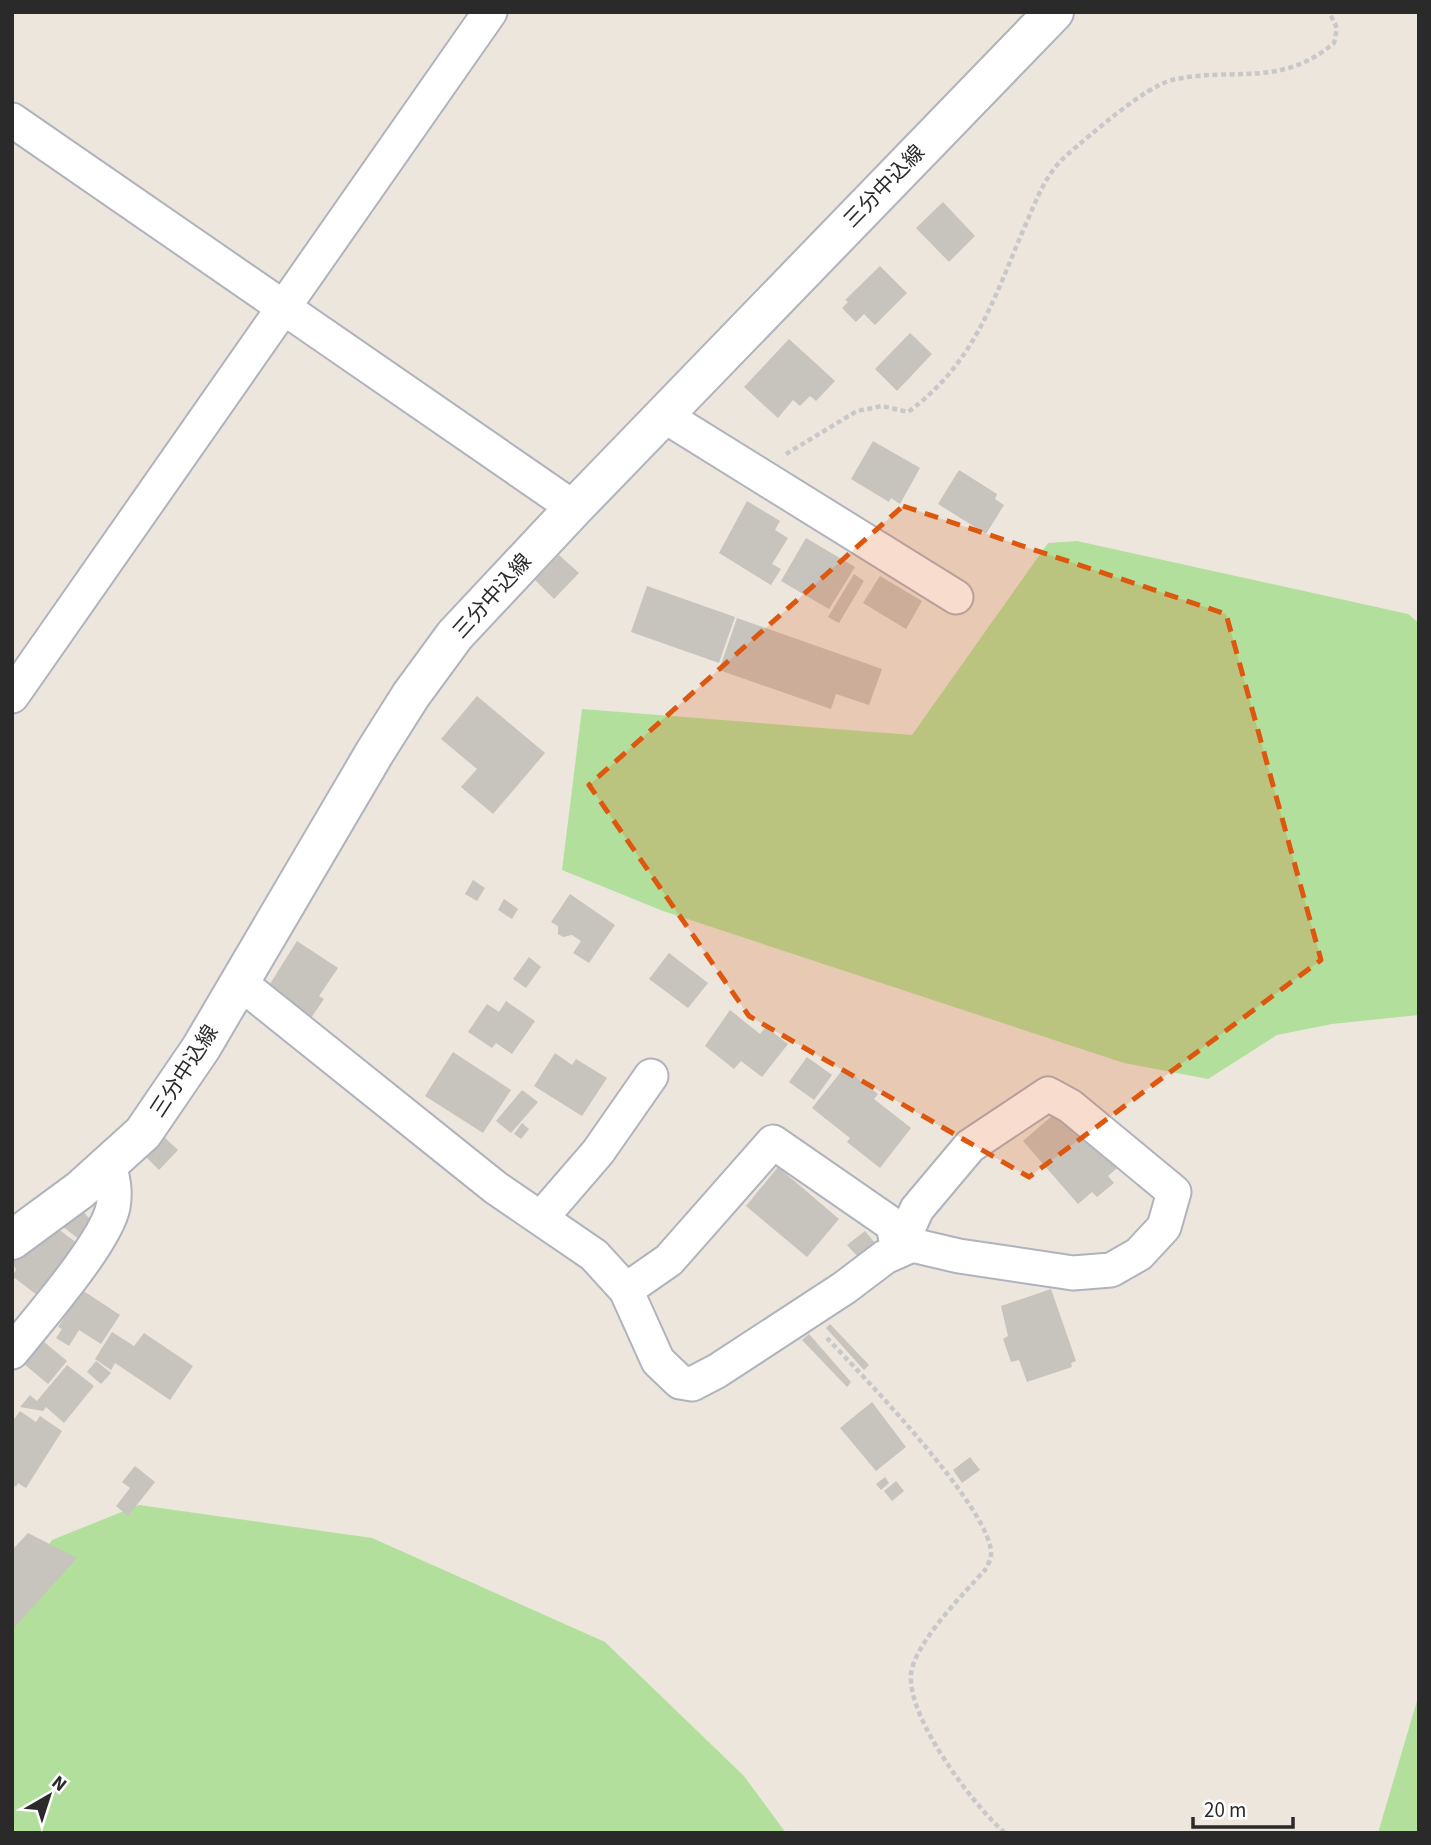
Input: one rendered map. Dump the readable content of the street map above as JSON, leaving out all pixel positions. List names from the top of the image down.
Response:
{
  "streets": {
    "main road": ["三分中込線"]
  },
  "scale_bar": "20 m",
  "north": "top right"
}
